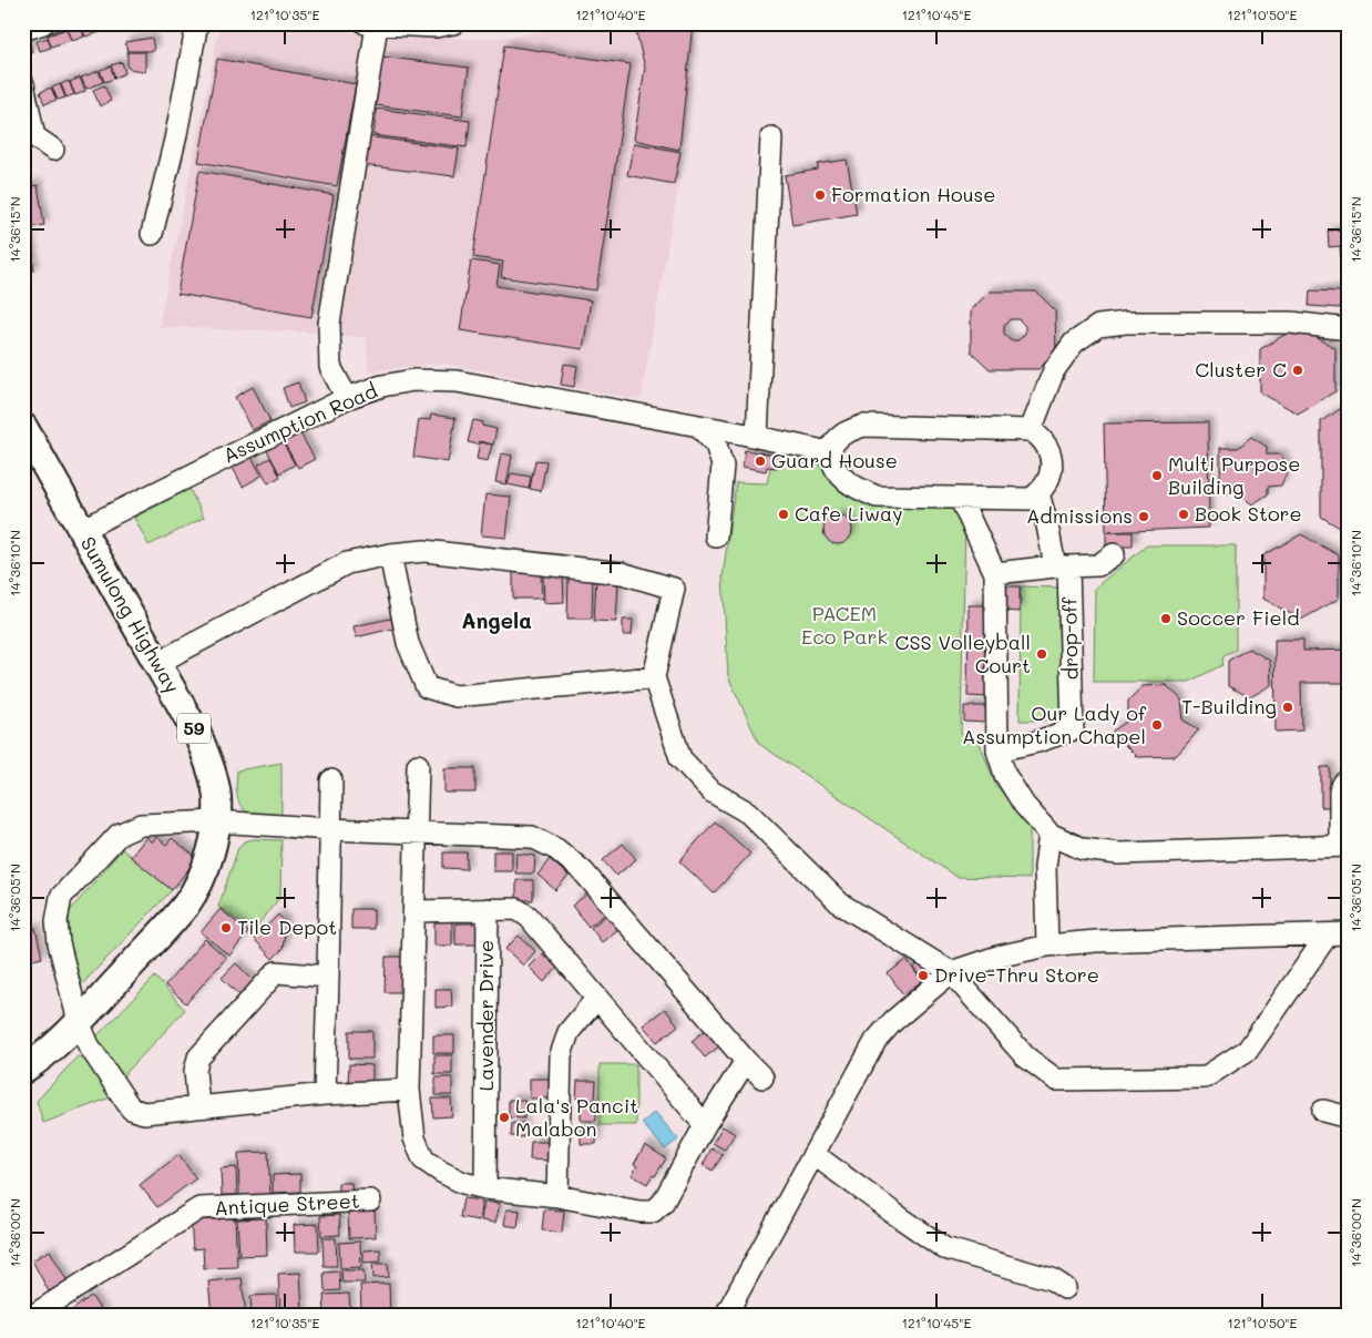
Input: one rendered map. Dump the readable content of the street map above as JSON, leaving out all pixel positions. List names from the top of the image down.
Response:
{
  "streets": {
    "main road": ["Sumulong Highway", "59"],
    "street": [
      "Assumption Road",
      "drop-off",
      "Lavender Drive",
      "Antique Street"
    ]
  },
  "crossings": [
    ["Assumption Road", "Sumulong Highway"]
  ],
  "districts": ["Angela"],
  "parks": ["PACEM Eco Park"],
  "places": [
    "Formation House",
    "Cluster C",
    "Guard House",
    "Multi Purpose Building",
    "Cafe Liway",
    "Book Store",
    "Admissions",
    "Soccer Field",
    "CSS Volleyball Court",
    "T-Building",
    "Our Lady of Assumption Chapel",
    "Tile Depot",
    "Drive-Thru Store",
    "Lala's Pancit Malabon"
  ],
  "coordinates": [
    "121°10'35\"E",
    "121°10'40\"E",
    "121°10'45\"E",
    "121°10'50\"E",
    "14°36'15\"N",
    "14°36'10\"N",
    "14°36'05\"N",
    "14°36'00\"N"
  ]
}
